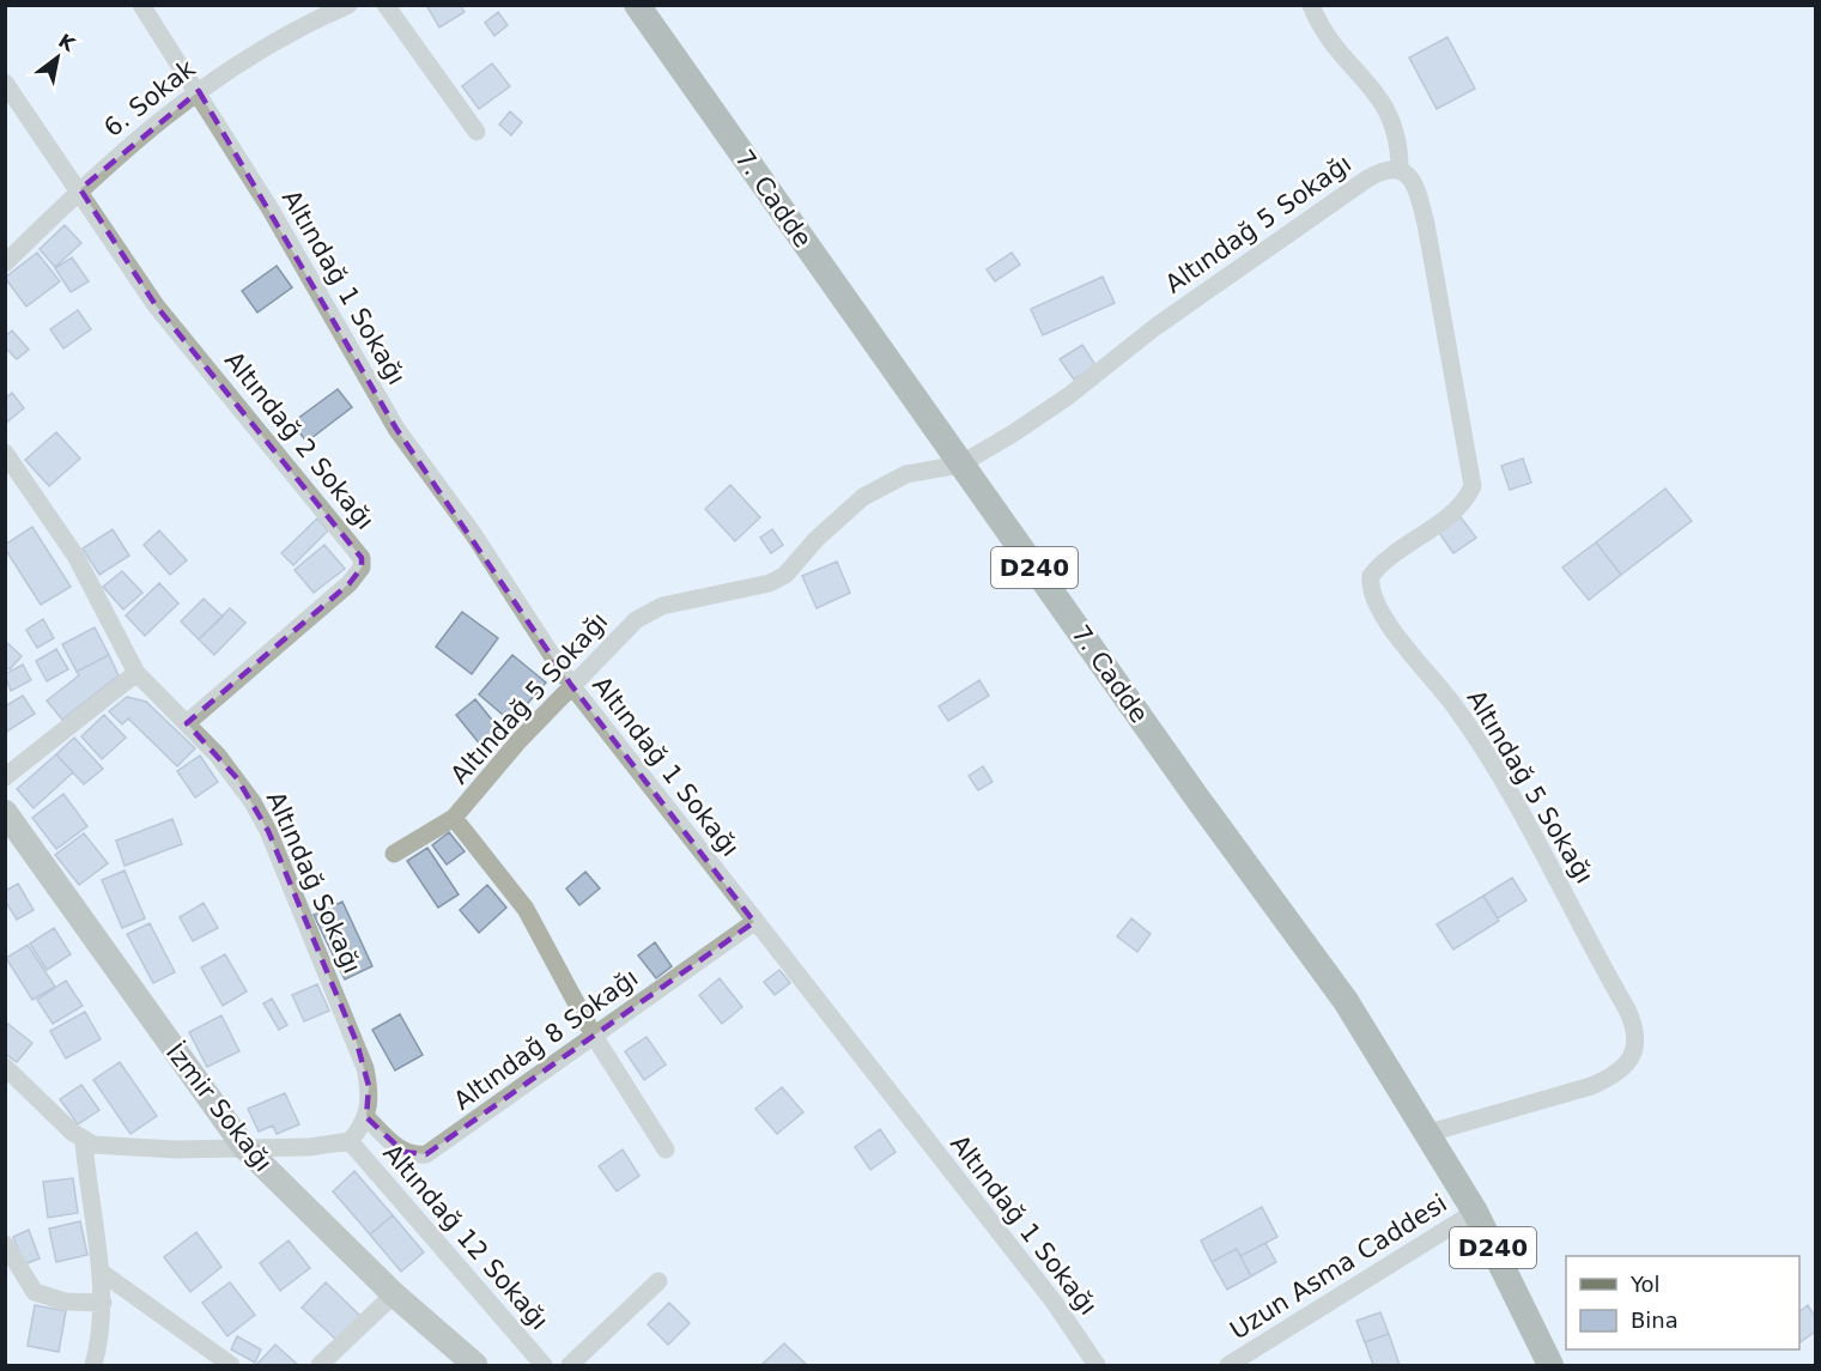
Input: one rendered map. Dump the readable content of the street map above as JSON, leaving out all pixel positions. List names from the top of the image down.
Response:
{
  "streets": {
    "main road": ["7. Cadde", "D240"],
    "street": [
      "6. Sokak",
      "Altındağ 5 Sokağı",
      "Altındağ 1 Sokağı",
      "Altındağ 2 Sokağı",
      "Altındağ Sokağı",
      "Altındağ 8 Sokağı",
      "İzmir Sokağı",
      "Altındağ 12 Sokağı",
      "Uzun Asma Caddesi"
    ]
  },
  "crossings": [
    ["6. Sokak", "Altındağ 1 Sokağı"],
    ["6. Sokak", "Altındağ 2 Sokağı"],
    ["7. Cadde", "Altındağ 5 Sokağı"],
    ["7. Cadde", "D240"],
    ["Altındağ 5 Sokağı", "Altındağ 1 Sokağı"],
    ["Altındağ 5 Sokağı", "D240"],
    ["Altındağ 1 Sokağı", "Altındağ 8 Sokağı"],
    ["Altındağ 2 Sokağı", "Altındağ Sokağı"],
    ["D240", "Uzun Asma Caddesi"],
    ["Altındağ Sokağı", "Altındağ 8 Sokağı"]
  ],
  "legend": ["Yol", "Bina"],
  "north": "top right"
}
